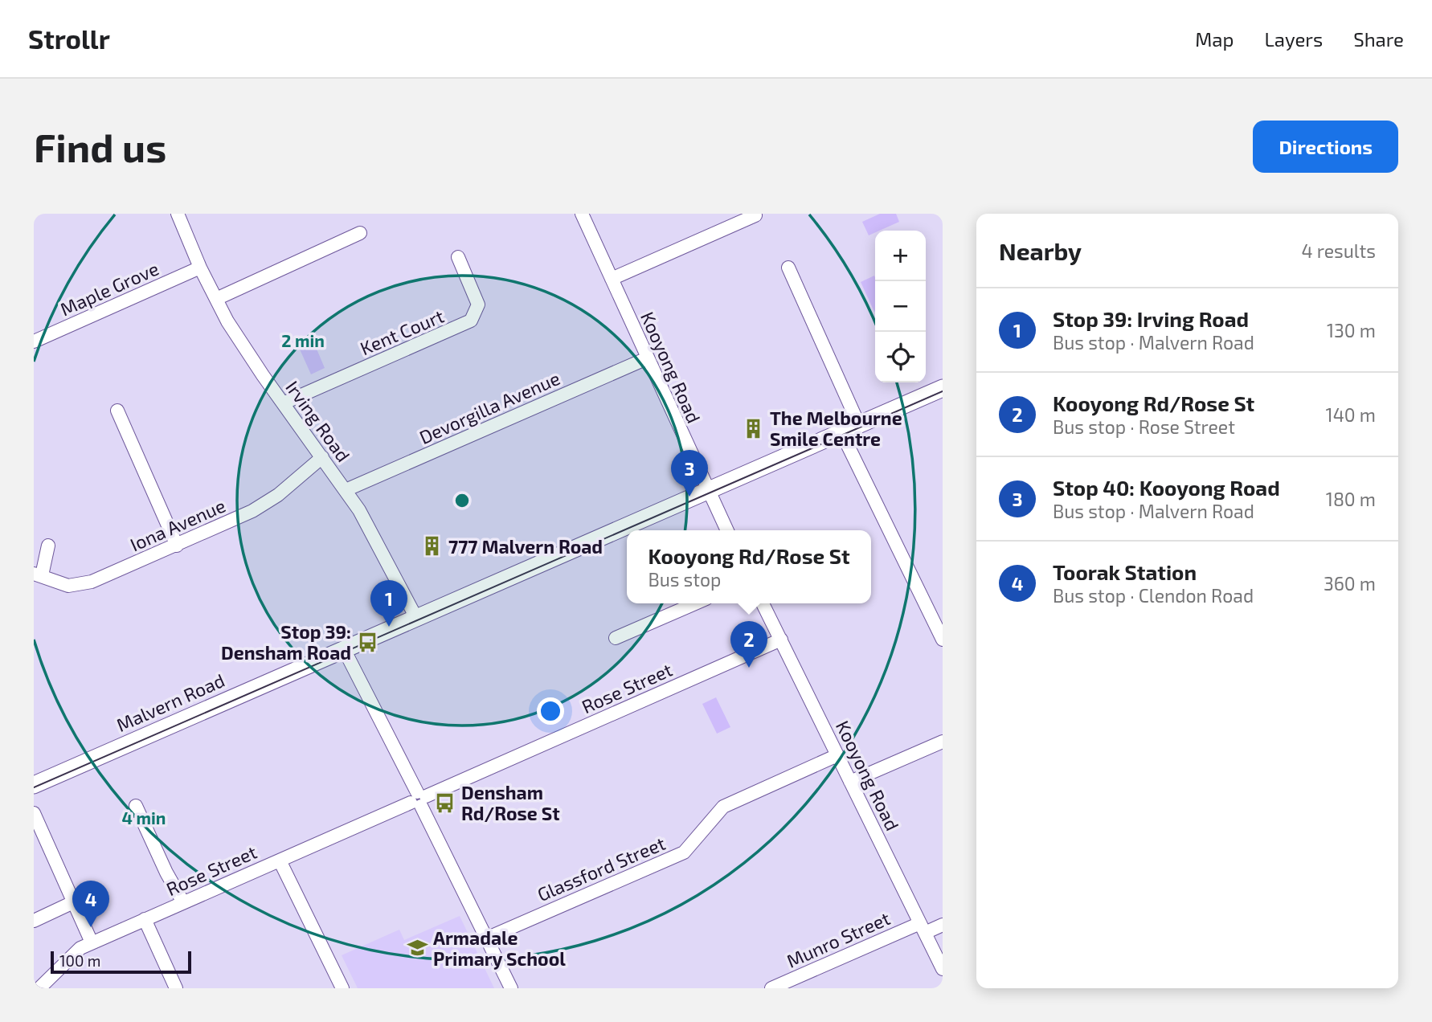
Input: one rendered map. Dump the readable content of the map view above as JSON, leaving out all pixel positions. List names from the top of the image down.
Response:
{
  "streets": {
    "main road": ["Malvern Road"],
    "street": [
      "Maple Grove",
      "Kent Court",
      "Kooyong Road",
      "Devorgilla Avenue",
      "Irving Road",
      "Iona Avenue",
      "Rose Street",
      "Glassford Street",
      "Munro Street"
    ]
  },
  "crossings": [
    ["Maple Grove", "Irving Road"],
    ["Kent Court", "Irving Road"],
    ["Kooyong Road", "Devorgilla Avenue"],
    ["Kooyong Road", "Rose Street"],
    ["Kooyong Road", "Malvern Road"],
    ["Kooyong Road", "Glassford Street"],
    ["Kooyong Road", "Munro Street"],
    ["Devorgilla Avenue", "Irving Road"],
    ["Irving Road", "Iona Avenue"],
    ["Irving Road", "Malvern Road"]
  ],
  "places": {
    "building": ["The Melbourne Smile Centre", "777 Malvern Road"],
    "bus stop": ["Stop 39: Densham Road", "Densham Rd/Rose St"],
    "school or university": ["Armadale Primary School"]
  },
  "scale_bar": "100 m",
  "page": {
    "header": "Strollr",
    "nav": ["Map", "Layers", "Share"],
    "buttons": "Directions",
    "title": "Find us",
    "heading": ["Nearby", "4 results"],
    "map_buttons": ["+", "−"],
    "list": [
      {
        "mark": "1",
        "name": "Stop 39: Irving Road",
        "note": "Bus stop · Malvern Road",
        "value": "130 m"
      },
      {
        "mark": "2",
        "name": "Kooyong Rd/Rose St",
        "note": "Bus stop · Rose Street",
        "value": "140 m"
      },
      {
        "mark": "3",
        "name": "Stop 40: Kooyong Road",
        "note": "Bus stop · Malvern Road",
        "value": "180 m"
      },
      {
        "mark": "4",
        "name": "Toorak Station",
        "note": "Bus stop · Clendon Road",
        "value": "360 m"
      }
    ],
    "pins": [
      "3",
      "1",
      "2",
      "4"
    ],
    "popup": ["Kooyong Rd/Rose St", "Bus stop"],
    "scale": "100 m"
  },
  "rings": ["2 min", "4 min"]
}
